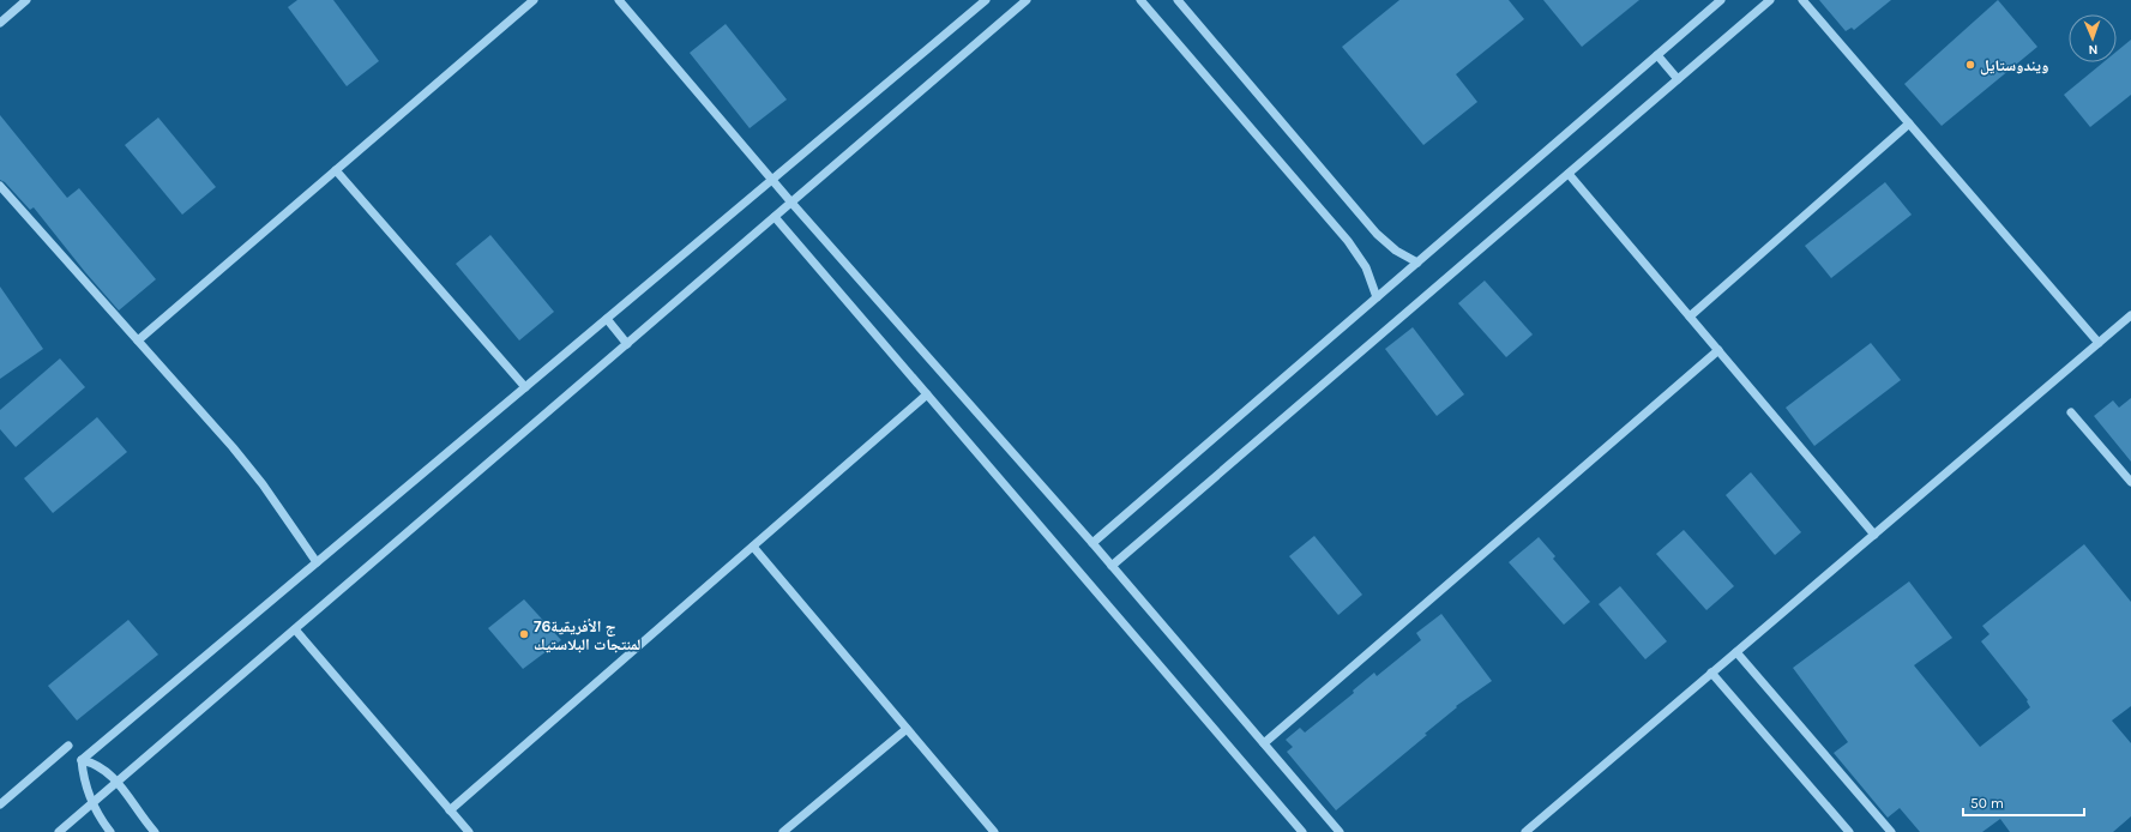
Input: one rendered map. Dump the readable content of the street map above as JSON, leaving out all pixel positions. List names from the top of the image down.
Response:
{
  "places": ["ويندوستايل", "76ج الأفريقية لمنتجات البلاستيك"],
  "scale_bar": "50 m",
  "north": "bottom"
}
